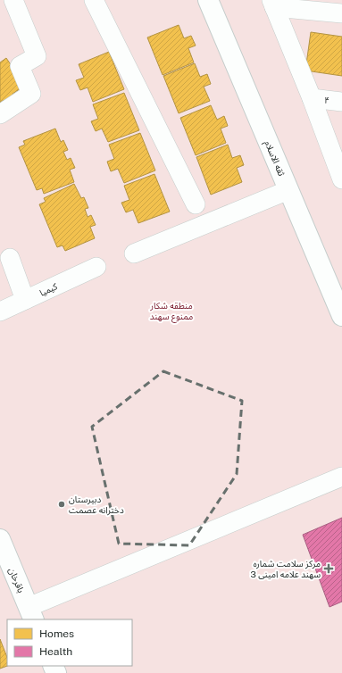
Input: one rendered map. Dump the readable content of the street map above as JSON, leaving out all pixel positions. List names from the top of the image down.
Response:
{
  "streets": {
    "street": [
      "۴",
      "ثقه الاسلام",
      "کیمیا",
      "باقرخان"
    ]
  },
  "parks": ["منطقه شکار ممنوع سهند"],
  "places": {
    "other": ["دبیرستان دخترانه عصمت"],
    "health": ["مرکز سلامت شماره 3 سهند علامه امینی"]
  },
  "legend": ["Homes", "Health"]
}
